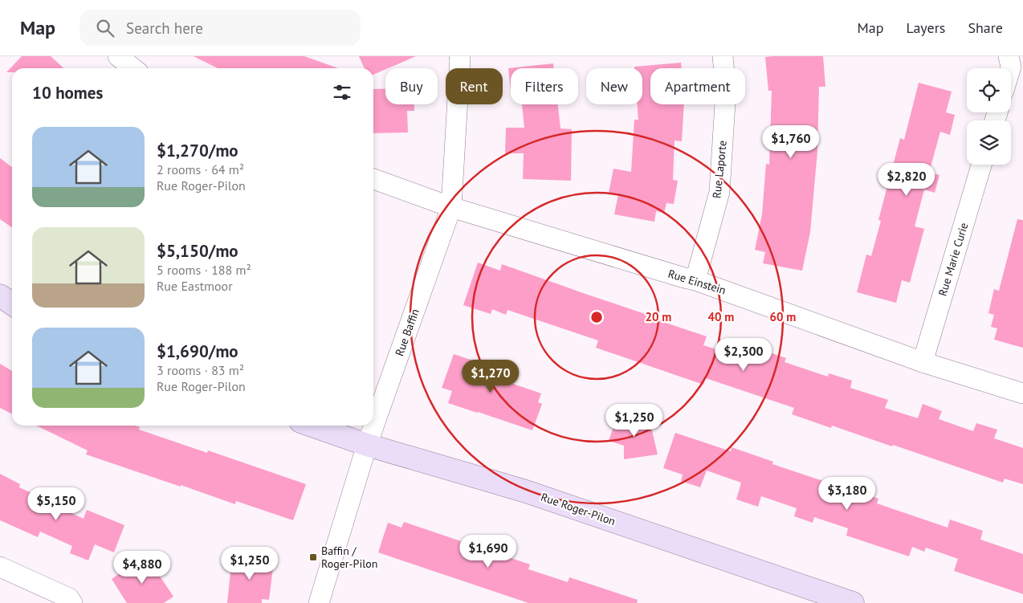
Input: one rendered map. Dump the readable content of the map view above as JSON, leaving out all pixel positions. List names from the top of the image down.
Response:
{
  "streets": {
    "street": [
      "Rue Laporte",
      "Rue Marie Curie",
      "Rue Einstein",
      "Rue Baffin",
      "Rue Roger-Pilon"
    ]
  },
  "crossings": [
    ["Rue Laporte", "Rue Einstein"],
    ["Rue Marie Curie", "Rue Einstein"],
    ["Rue Einstein", "Rue Baffin"],
    ["Rue Baffin", "Rue Roger-Pilon"]
  ],
  "places": {
    "transit": ["Baffin / Roger-Pilon"]
  },
  "page": {
    "header": "Map",
    "search": "Search here",
    "nav": ["Map", "Layers", "Share"],
    "chip": [
      "Buy",
      "Rent",
      "Filters",
      "New",
      "Apartment"
    ],
    "heading": "10 homes",
    "list": [
      {
        "name": "$1,270/mo",
        "note": "2 rooms · 64 m² · Rue Roger-Pilon"
      },
      {
        "name": "$5,150/mo",
        "note": "5 rooms · 188 m² · Rue Eastmoor"
      },
      {
        "name": "$1,690/mo",
        "note": "3 rooms · 83 m² · Rue Roger-Pilon"
      }
    ],
    "price": [
      "$1,760",
      "$2,820",
      "$2,300",
      "$1,270",
      "$1,250",
      "$3,180",
      "$5,150",
      "$1,690",
      "$1,250",
      "$4,880"
    ]
  },
  "rings": ["20 m", "40 m", "60 m"]
}
